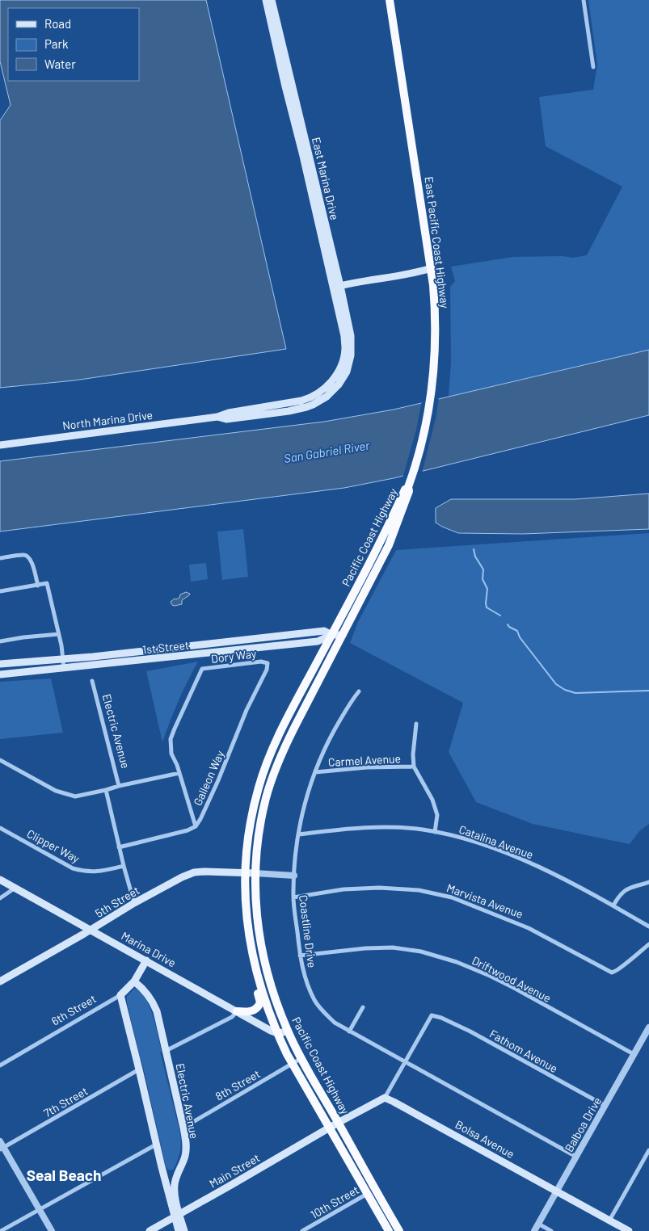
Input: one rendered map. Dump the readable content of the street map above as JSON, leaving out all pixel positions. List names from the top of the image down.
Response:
{
  "streets": {
    "highway": ["East Pacific Coast Highway", "Pacific Coast Highway"],
    "main road": [
      "East Marina Drive",
      "North Marina Drive",
      "1st Street",
      "Electric Avenue",
      "5th Street",
      "Marina Drive",
      "6th Street",
      "Bolsa Avenue",
      "Main Street"
    ],
    "street": [
      "Dory Way",
      "Carmel Avenue",
      "Galleon Way",
      "Catalina Avenue",
      "Clipper Way",
      "Marvista Avenue",
      "Coastline Drive",
      "Driftwood Avenue",
      "Fathom Avenue",
      "8th Street",
      "7th Street",
      "Balboa Drive",
      "10th Street"
    ]
  },
  "crossings": [
    ["East Marina Drive", "North Marina Drive"],
    ["East Pacific Coast Highway", "Pacific Coast Highway"],
    ["Pacific Coast Highway", "1st Street"],
    ["Pacific Coast Highway", "5th Street"],
    ["Pacific Coast Highway", "Marina Drive"],
    ["Pacific Coast Highway", "8th Street"],
    ["Pacific Coast Highway", "Main Street"],
    ["Pacific Coast Highway", "10th Street"],
    ["Dory Way", "Galleon Way"],
    ["Electric Avenue", "6th Street"],
    ["Electric Avenue", "8th Street"],
    ["Electric Avenue", "7th Street"],
    ["Electric Avenue", "Main Street"],
    ["Carmel Avenue", "Coastline Drive"],
    ["Catalina Avenue", "Coastline Drive"],
    ["Marvista Avenue", "Coastline Drive"],
    ["5th Street", "Marina Drive"],
    ["Coastline Drive", "Driftwood Avenue"],
    ["Coastline Drive", "Fathom Avenue"],
    ["Coastline Drive", "Balboa Drive"],
    ["Marina Drive", "6th Street"],
    ["Driftwood Avenue", "Balboa Drive"],
    ["Fathom Avenue", "Balboa Drive"],
    ["Balboa Drive", "Bolsa Avenue"]
  ],
  "districts": ["Seal Beach"],
  "water": ["San Gabriel River"],
  "legend": ["Road", "Park", "Water"]
}
